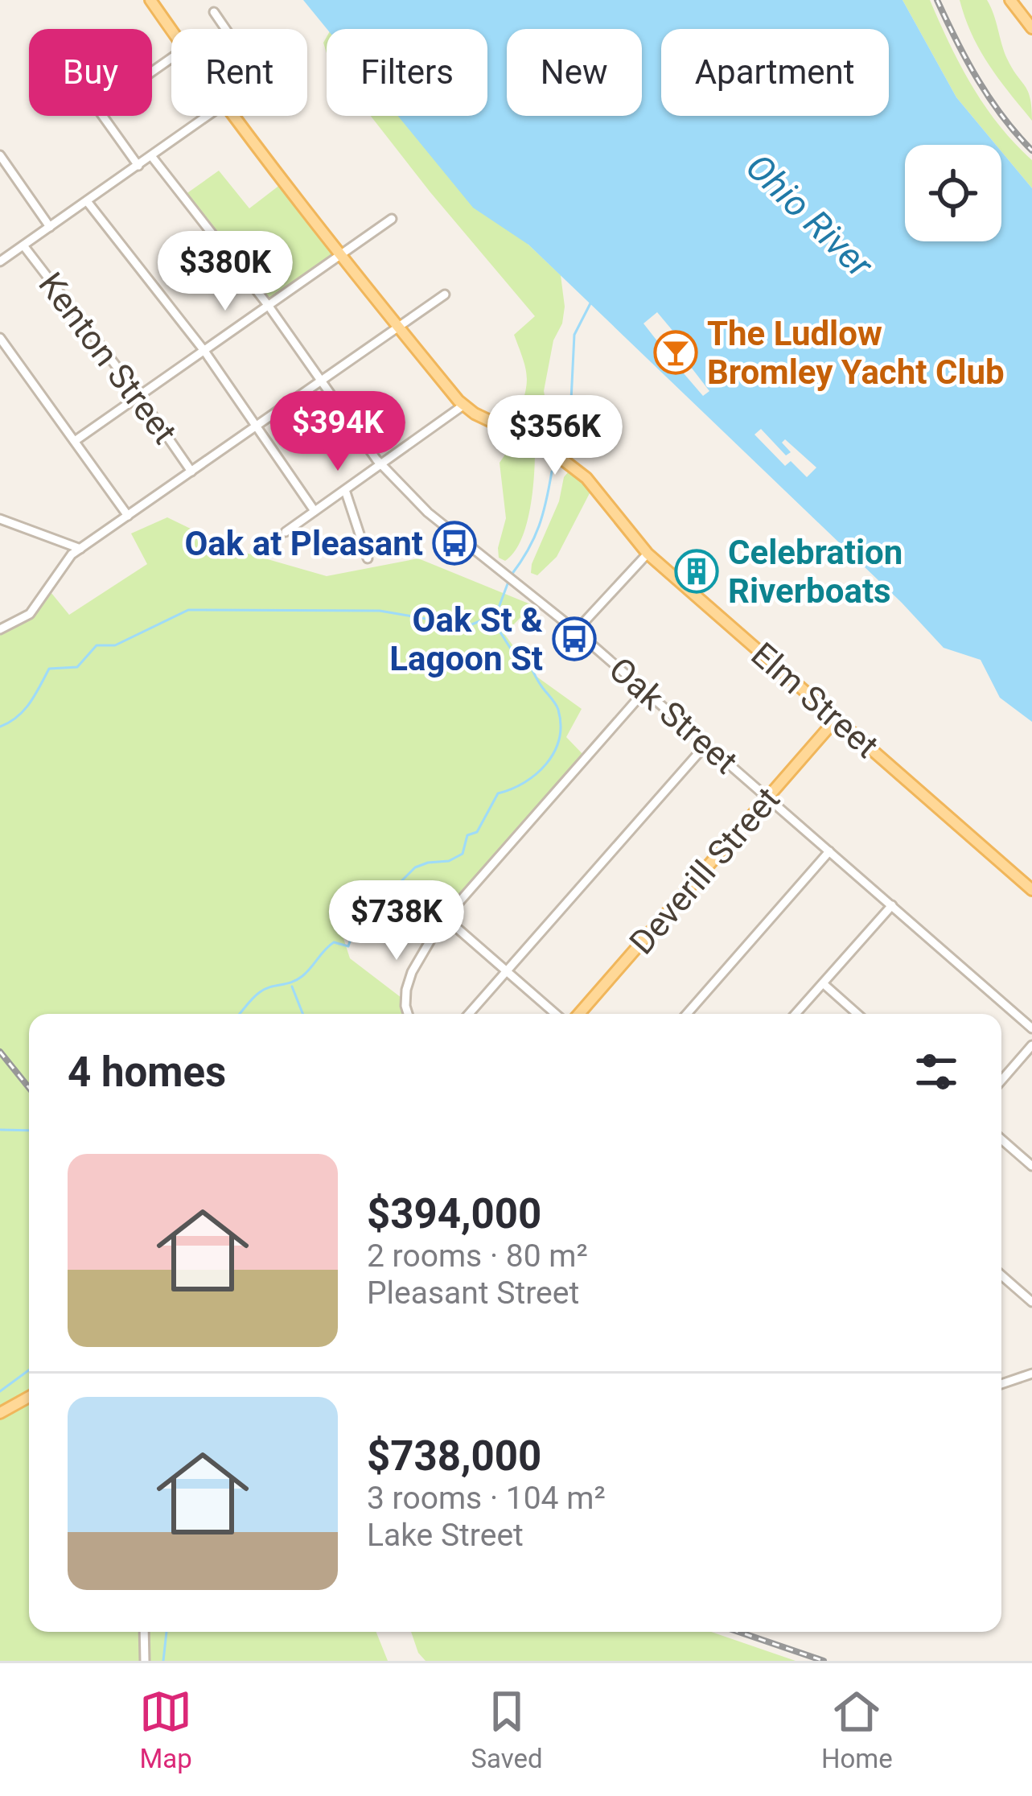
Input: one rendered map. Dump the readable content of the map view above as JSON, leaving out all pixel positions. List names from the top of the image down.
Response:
{
  "streets": {
    "main road": ["Elm Street", "Deverill Street"],
    "street": ["Kenton Street", "Oak Street"]
  },
  "crossings": [
    ["Elm Street", "Deverill Street"],
    ["Oak Street", "Deverill Street"]
  ],
  "water": ["Ohio River"],
  "places": {
    "bar": ["The Ludlow Bromley Yacht Club"],
    "bus stop": ["Oak at Pleasant", "Oak St & Lagoon St"],
    "building": ["Celebration Riverboats"]
  },
  "page": {
    "chip": [
      "Buy",
      "Rent",
      "Filters",
      "New",
      "Apartment"
    ],
    "price": [
      "$380K",
      "$394K",
      "$356K",
      "$738K"
    ],
    "heading": "4 homes",
    "list": [
      {
        "name": "$394,000",
        "note": "2 rooms · 80 m² · Pleasant Street"
      },
      {
        "name": "$738,000",
        "note": "3 rooms · 104 m² · Lake Street"
      }
    ],
    "tabs": ["Map", "Saved", "Home"]
  }
}
